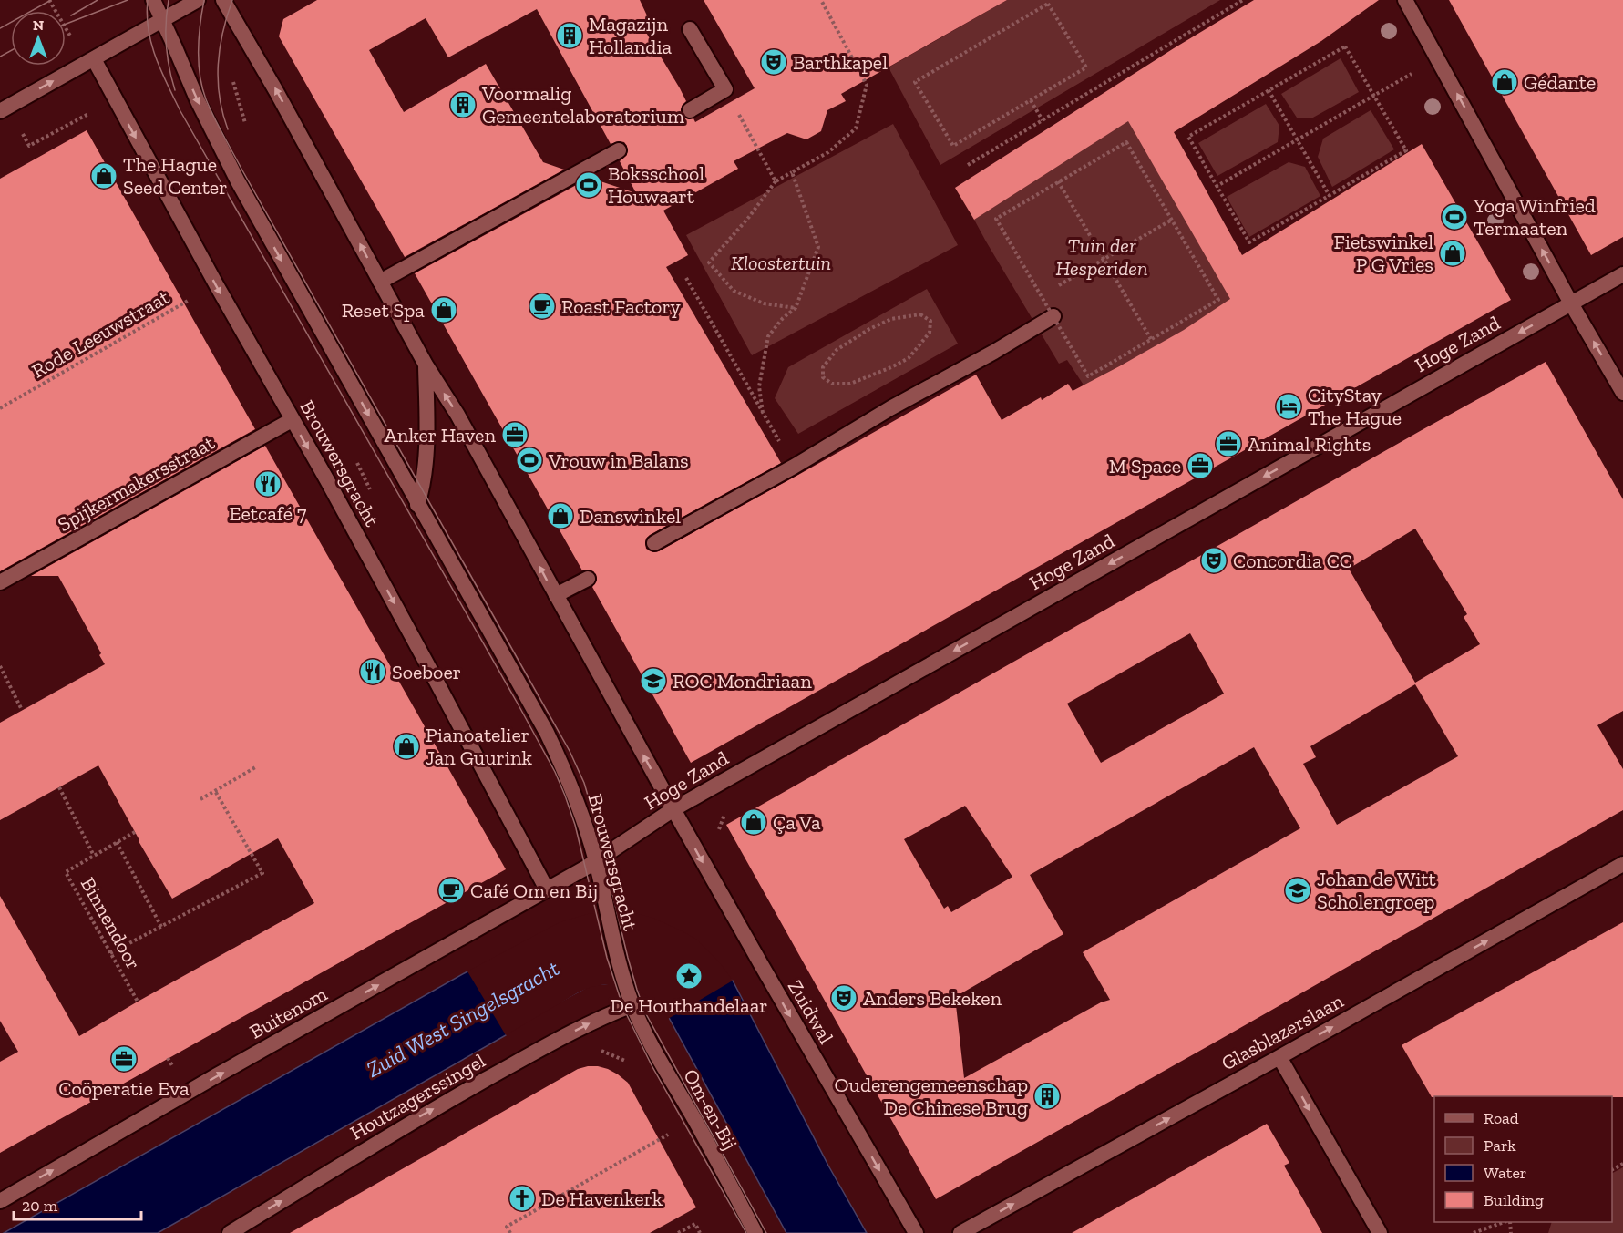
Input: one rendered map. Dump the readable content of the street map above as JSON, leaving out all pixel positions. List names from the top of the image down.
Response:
{
  "streets": {
    "street": [
      "Hoge Zand",
      "Brouwersgracht",
      "Spijkermakersstraat",
      "Zuidwal",
      "Buitenom",
      "Glasblazerslaan",
      "Houtzagerssingel",
      "Om-en-Bij"
    ],
    "path": ["Rode Leeuwstraat", "Binnendoor"]
  },
  "crossings": [
    ["Rode Leeuwstraat", "Brouwersgracht"],
    ["Hoge Zand", "Brouwersgracht"],
    ["Hoge Zand", "Zuidwal"],
    ["Hoge Zand", "Buitenom"],
    ["Brouwersgracht", "Spijkermakersstraat"],
    ["Brouwersgracht", "Buitenom"],
    ["Brouwersgracht", "Houtzagerssingel"],
    ["Brouwersgracht", "Om-en-Bij"],
    ["Houtzagerssingel", "Om-en-Bij"]
  ],
  "one_way": [
    "Hoge Zand",
    "Zuidwal",
    "Buitenom",
    "Glasblazerslaan",
    "Houtzagerssingel"
  ],
  "water": ["Zuid West Singelsgracht"],
  "parks": ["Tuin der Hesperiden", "Kloostertuin"],
  "places": {
    "building": ["Magazijn Hollandia", "Voormalig Gemeentelaboratorium", "Ouderengemeenschap De Chinese Brug"],
    "theatre": ["Barthkapel", "Concordia CC", "Anders Bekeken"],
    "shop": [
      "Gédante",
      "The Hague Seed Center",
      "Fietswinkel P G Vries",
      "Reset Spa",
      "Danswinkel",
      "Pianoatelier Jan Guurink",
      "Ça Va"
    ],
    "sports": ["Boksschool Houwaart", "Yoga Winfried Termaaten", "Vrouw in Balans"],
    "cafe": ["Roast Factory", "Café Om en Bij"],
    "hotel": ["CityStay The Hague"],
    "office": [
      "Anker Haven",
      "Animal Rights",
      "M Space",
      "Coöperatie Eva"
    ],
    "restaurant": ["Eetcafé 7", "Soeboer"],
    "school or university": ["ROC Mondriaan", "Johan de Witt Scholengroep"],
    "place": ["De Houthandelaar"],
    "church": ["De Havenkerk"]
  },
  "legend": [
    "Road",
    "Park",
    "Water",
    "Building"
  ],
  "scale_bar": "20 m",
  "north": "top"
}
